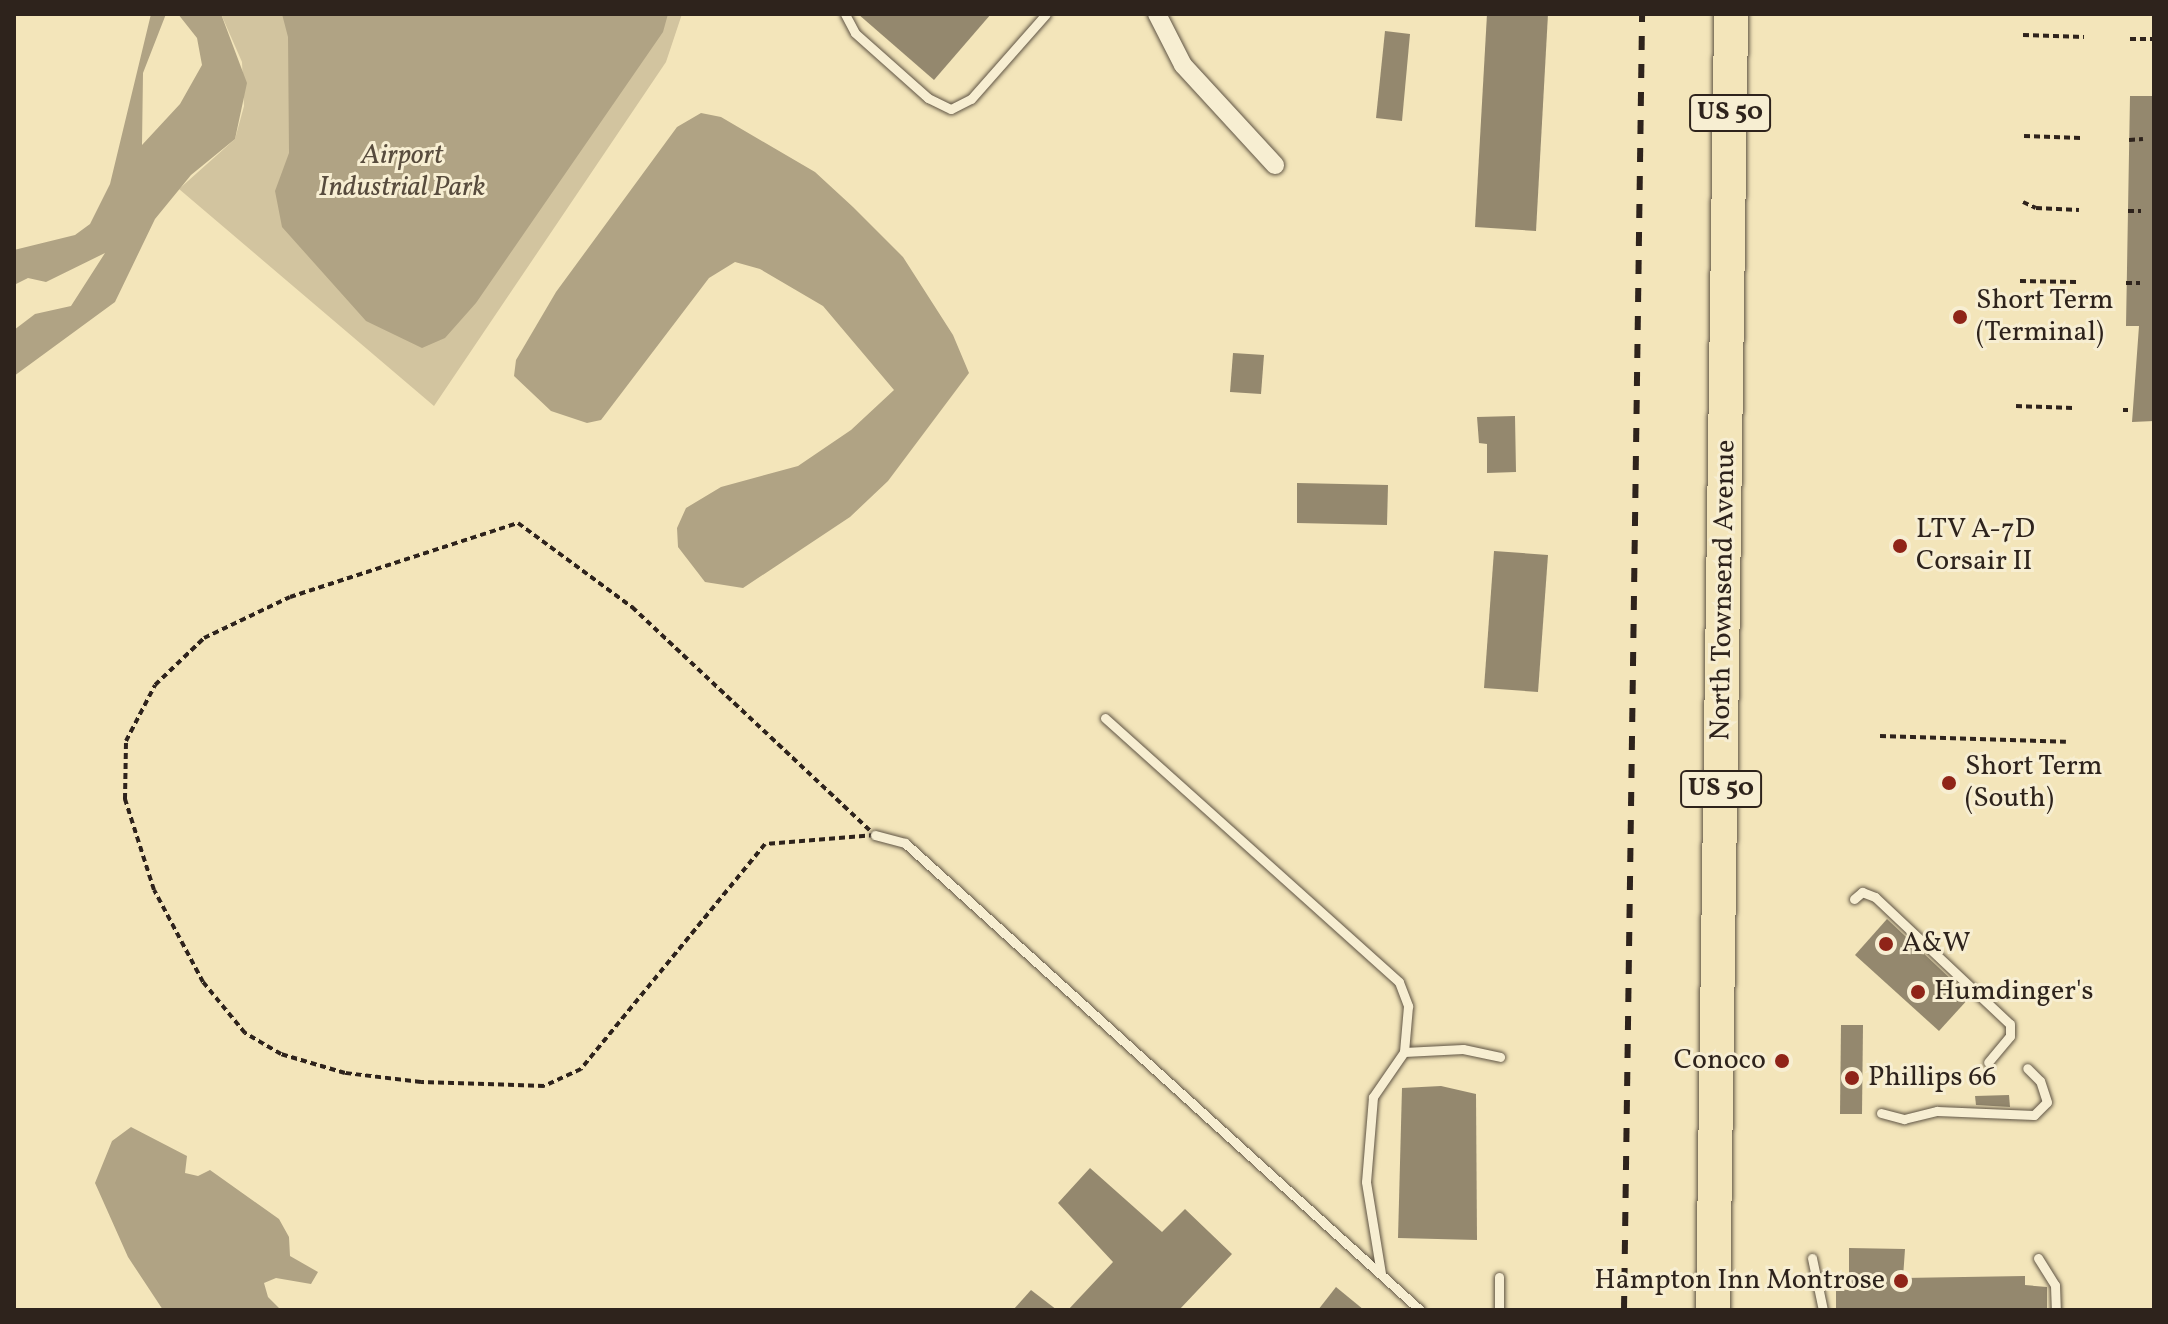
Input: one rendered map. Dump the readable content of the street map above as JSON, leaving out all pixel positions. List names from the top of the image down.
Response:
{
  "streets": {
    "highway": ["US 50", "North Townsend Avenue"]
  },
  "parks": ["Airport Industrial Park"],
  "places": [
    "Short Term (Terminal)",
    "LTV A-7D Corsair II",
    "Short Term (South)",
    "A&W",
    "Humdinger's",
    "Conoco",
    "Phillips 66",
    "Hampton Inn Montrose"
  ]
}
